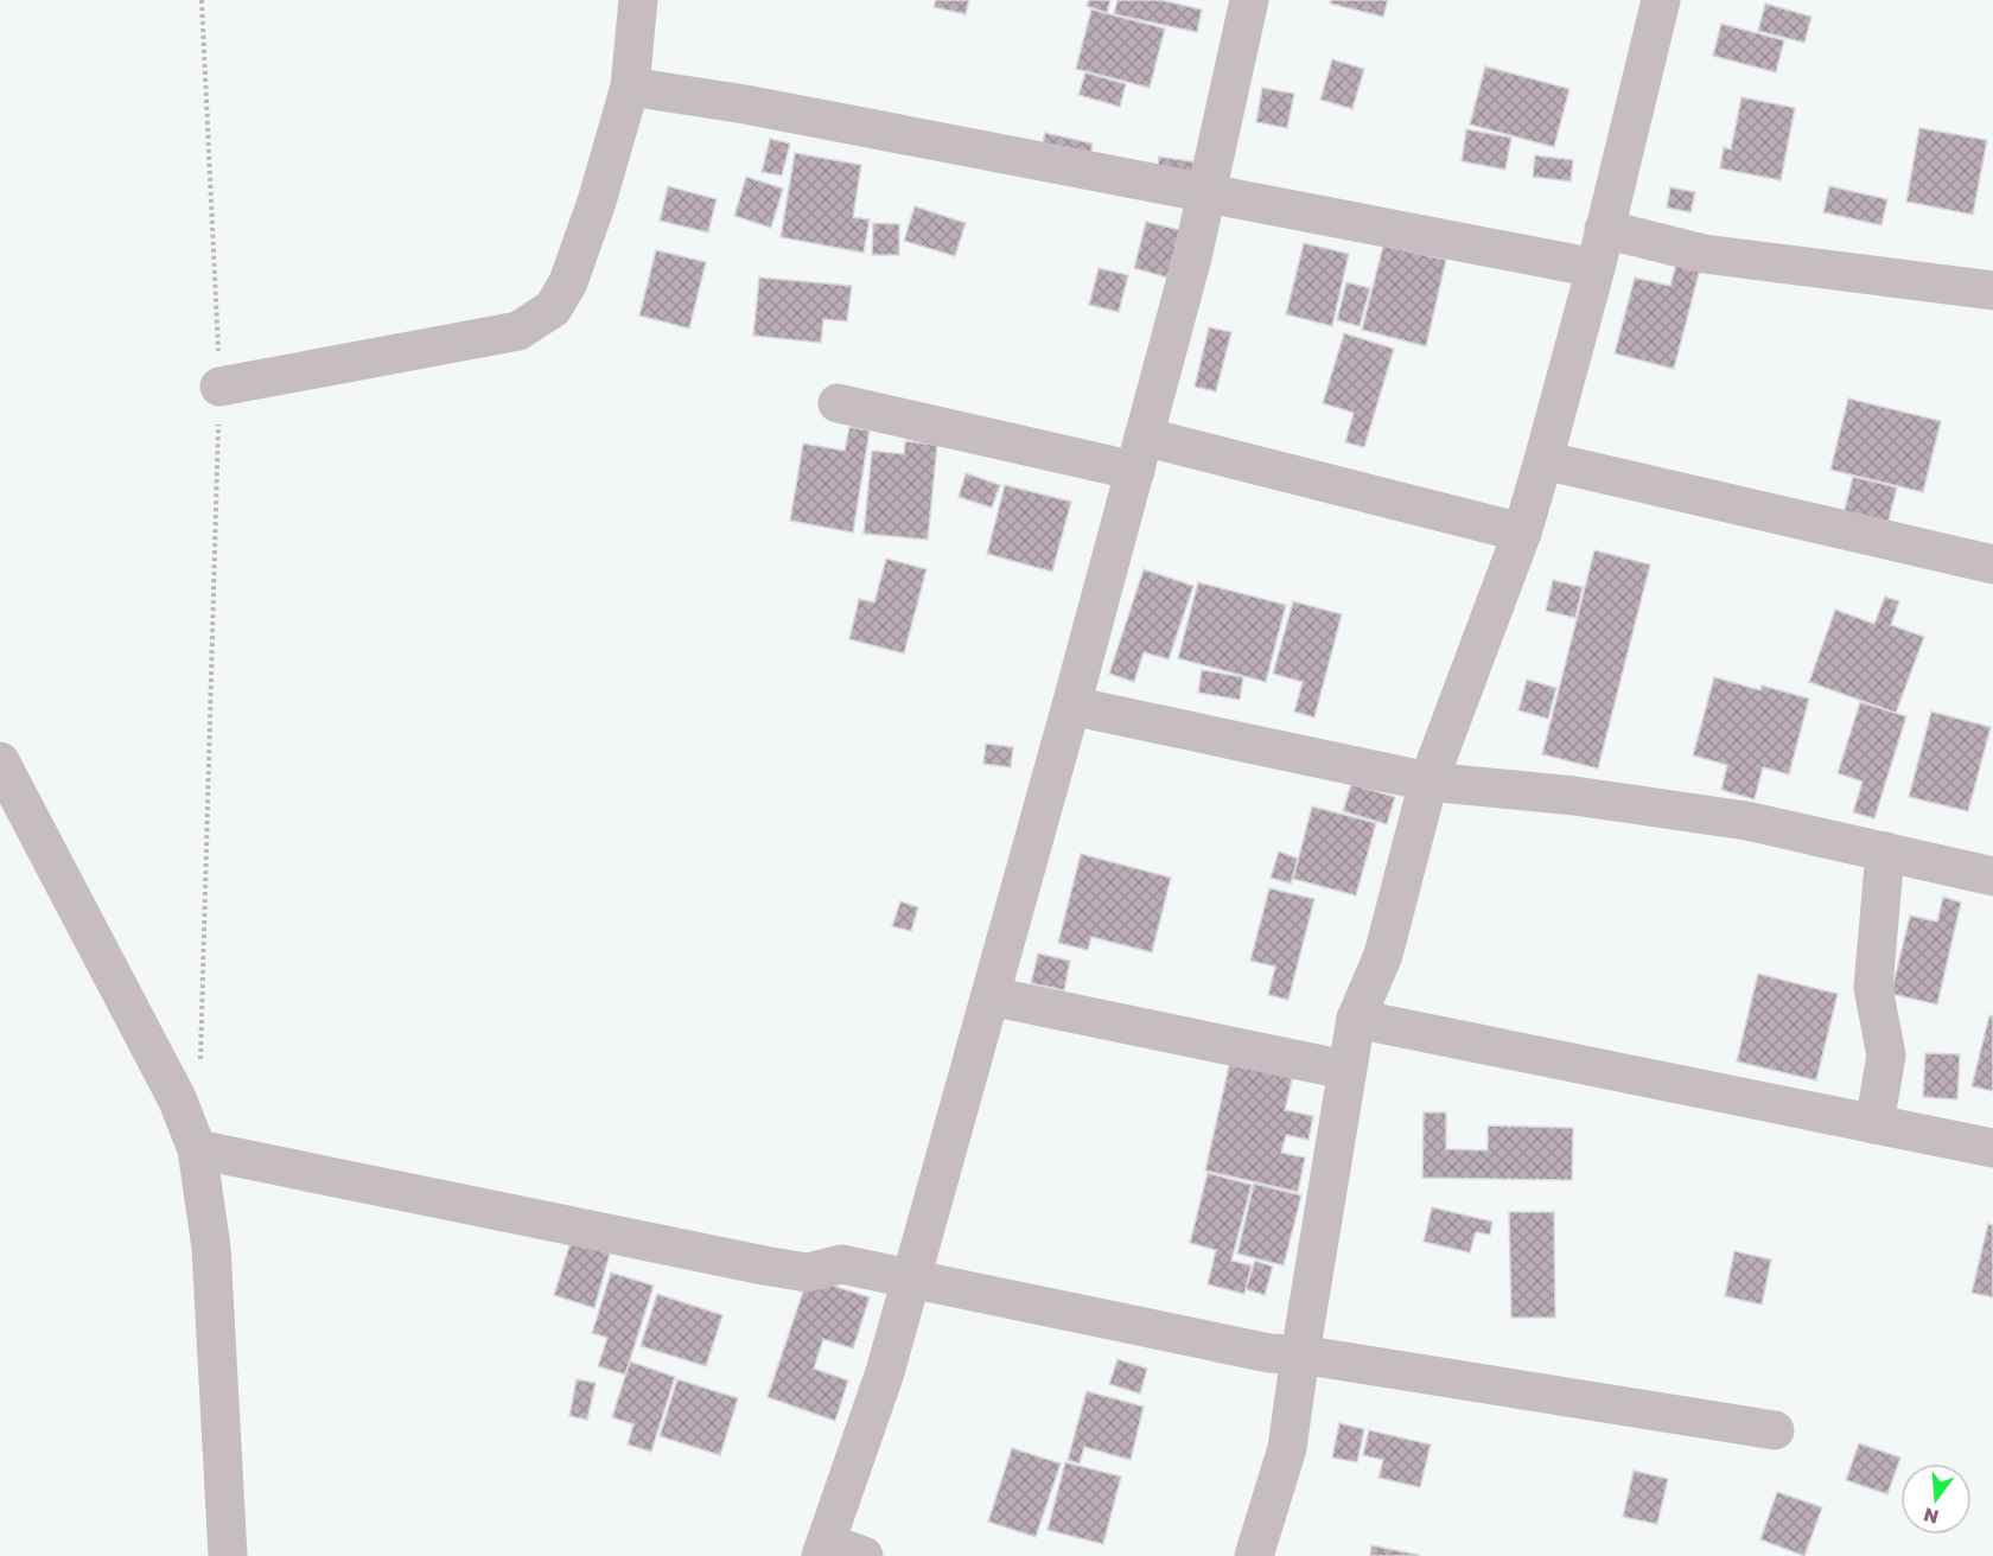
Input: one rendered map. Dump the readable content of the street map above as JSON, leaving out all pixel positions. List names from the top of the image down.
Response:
{
  "north": "bottom"
}
